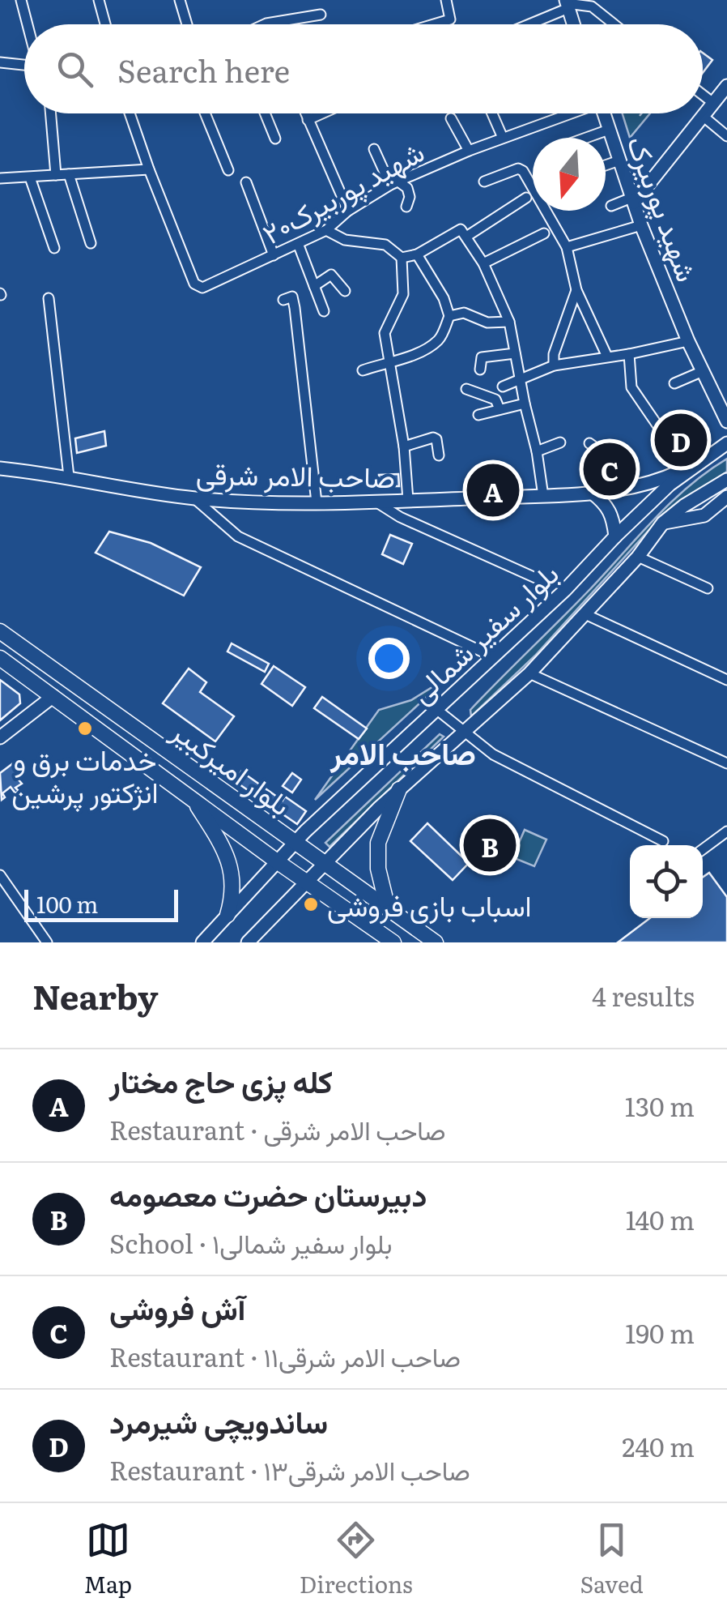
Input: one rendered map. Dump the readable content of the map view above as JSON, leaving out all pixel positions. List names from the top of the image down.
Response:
{
  "streets": {
    "main road": [
      "شهید پوربیرک",
      "صاحب الامر شرقی",
      "بلوار سفیر شمالی",
      "بلوار امیرکبیر"
    ],
    "street": ["شهید پوربیرک۲۰"]
  },
  "crossings": [
    ["صاحب الامر شرقی", "بلوار سفیر شمالی"],
    ["بلوار سفیر شمالی", "بلوار امیرکبیر"]
  ],
  "districts": ["صاحب الامر"],
  "places": ["خدمات برق و انژکتور پرشین", "اسباب بازی فروشی"],
  "scale_bar": "100 m",
  "north": "bottom",
  "page": {
    "search": "Search here",
    "pins": [
      "D",
      "C",
      "A",
      "B"
    ],
    "scale": "100 m",
    "heading": ["Nearby", "4 results"],
    "list": [
      {
        "mark": "A",
        "name": "کله پزی حاج مختار",
        "note": "Restaurant · صاحب الامر شرقی",
        "value": "130 m"
      },
      {
        "mark": "B",
        "name": "دبیرستان حضرت معصومه",
        "note": "School · بلوار سفیر شمالی۱",
        "value": "140 m"
      },
      {
        "mark": "C",
        "name": "آش فروشی",
        "note": "Restaurant · صاحب الامر شرقی۱۱",
        "value": "190 m"
      },
      {
        "mark": "D",
        "name": "ساندویچی شیرمرد",
        "note": "Restaurant · صاحب الامر شرقی۱۳",
        "value": "240 m"
      }
    ],
    "nav": ["Map", "Directions", "Saved"]
  }
}
